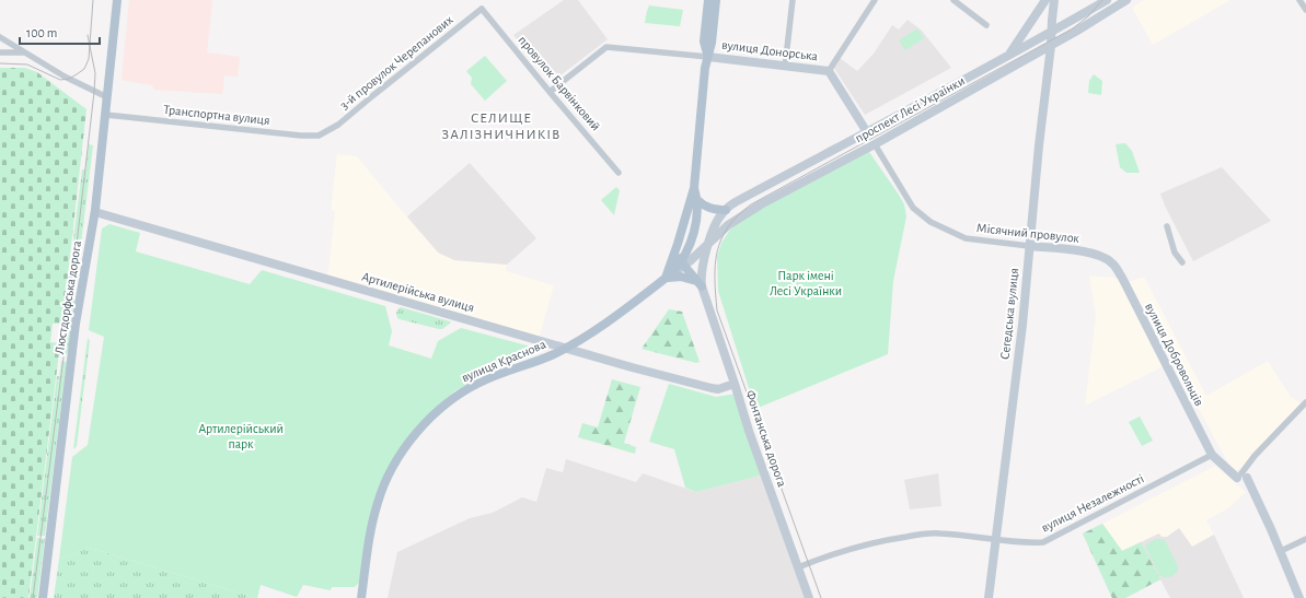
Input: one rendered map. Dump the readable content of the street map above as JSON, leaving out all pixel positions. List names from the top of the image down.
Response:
{
  "streets": {
    "main road": [
      "вулиця Донорська",
      "проспект Лесі Українки",
      "Місячний провулок",
      "Артилерійська вулиця",
      "Люстдорфська дорога",
      "Сегедська вулиця",
      "вулиця Добровольців",
      "вулиця Краснова",
      "Фонтанська дорога"
    ],
    "street": [
      "3-й провулок Черепанових",
      "провулок Барвінковий",
      "Транспортна вулиця",
      "вулиця Незалежності"
    ]
  },
  "crossings": [
    ["вулиця Донорська", "проспект Лесі Українки"],
    ["3-й провулок Черепанових", "провулок Барвінковий"],
    ["3-й провулок Черепанових", "Транспортна вулиця"],
    ["проспект Лесі Українки", "Місячний провулок"],
    ["проспект Лесі Українки", "Сегедська вулиця"],
    ["проспект Лесі Українки", "вулиця Краснова"],
    ["проспект Лесі Українки", "Фонтанська дорога"],
    ["Транспортна вулиця", "Люстдорфська дорога"],
    ["Місячний провулок", "Сегедська вулиця"],
    ["Місячний провулок", "вулиця Добровольців"],
    ["Артилерійська вулиця", "Люстдорфська дорога"],
    ["Артилерійська вулиця", "вулиця Краснова"],
    ["Артилерійська вулиця", "Фонтанська дорога"],
    ["Сегедська вулиця", "вулиця Незалежності"],
    ["вулиця Добровольців", "вулиця Незалежності"],
    ["Фонтанська дорога", "вулиця Незалежності"]
  ],
  "districts": ["СЕЛИЩЕ ЗАЛІЗНИЧНИКІВ"],
  "parks": ["Парк імені Лесі Українки", "Артилерійський парк"],
  "scale_bar": "100 m"
}
